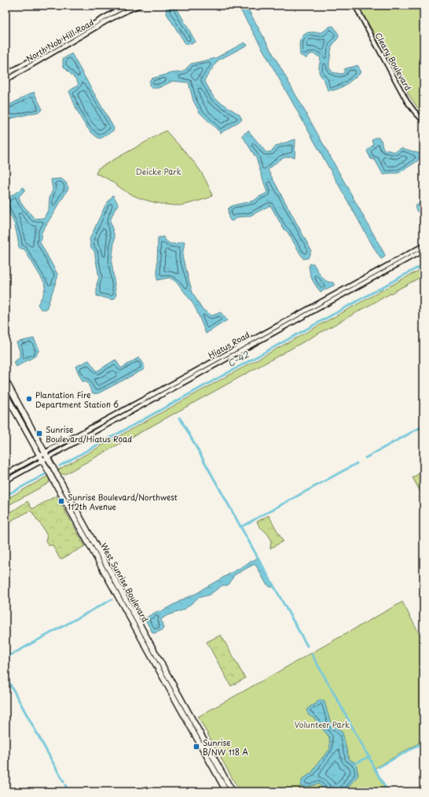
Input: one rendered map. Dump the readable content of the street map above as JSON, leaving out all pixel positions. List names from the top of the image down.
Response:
{
  "streets": {
    "highway": ["West Sunrise Boulevard"],
    "main road": ["North Nob Hill Road", "Cleary Boulevard", "Hiatus Road"]
  },
  "crossings": [
    ["Hiatus Road", "West Sunrise Boulevard"]
  ],
  "water": ["C-42"],
  "parks": ["Deicke Park", "Volunteer Park"],
  "places": {
    "other": ["Plantation Fire Department Station 6"],
    "transit": ["Sunrise Boulevard/Hiatus Road", "Sunrise Boulevard/Northwest 112th Avenue", "Sunrise B/NW 118 A"]
  }
}
